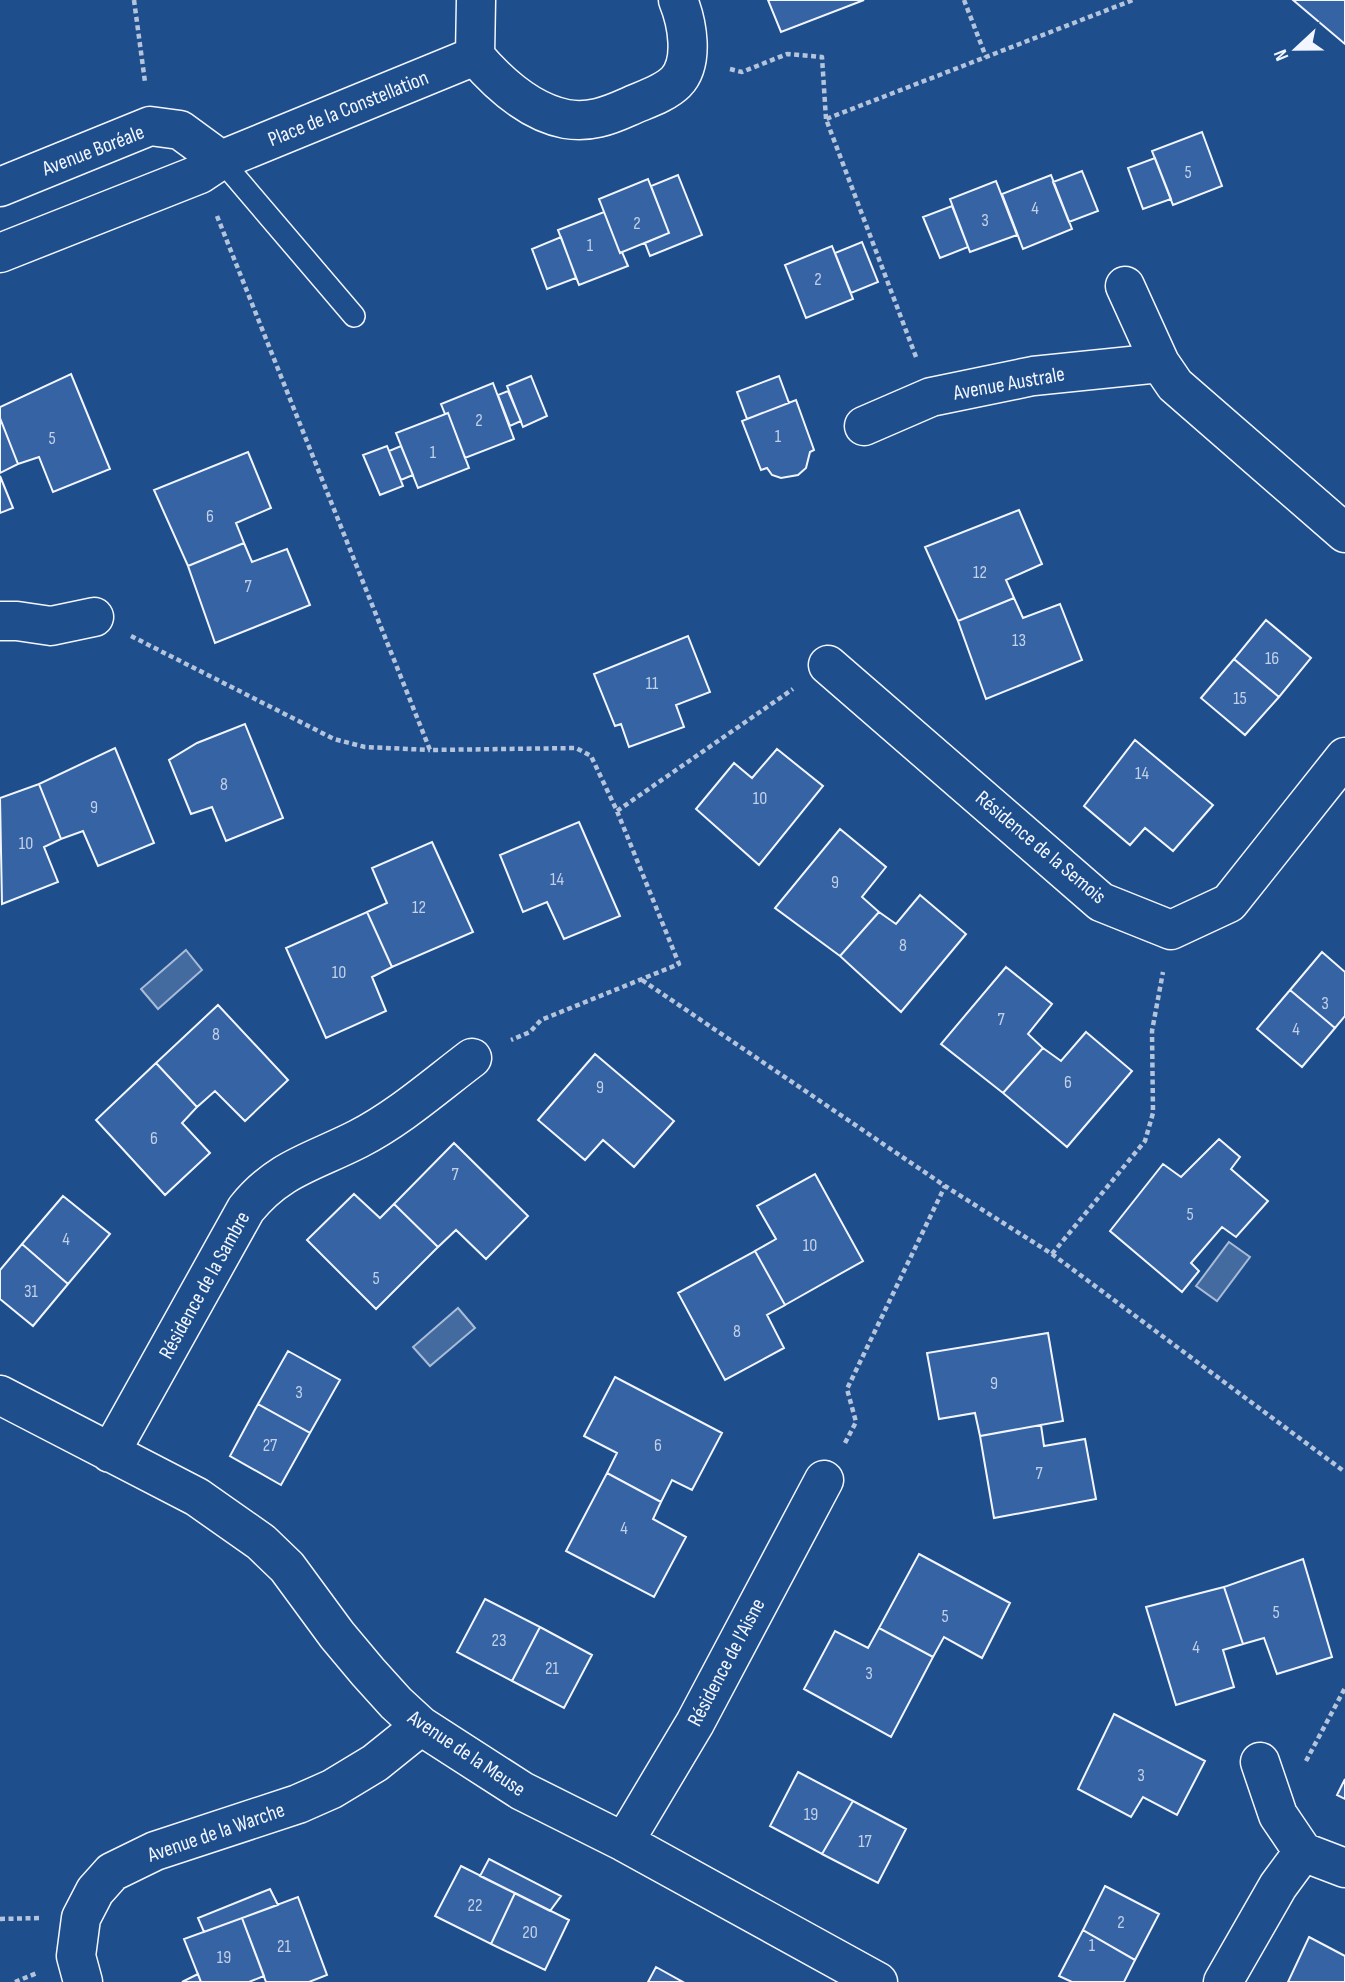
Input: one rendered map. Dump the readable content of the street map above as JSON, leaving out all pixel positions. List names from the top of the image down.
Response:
{
  "streets": {
    "street": [
      "Place de la Constellation",
      "Avenue Boréale",
      "Avenue Australe",
      "Résidence de la Semois",
      "Résidence de la Sambre",
      "Résidence de l'Aisne",
      "Avenue de la Meuse",
      "Avenue de la Warche"
    ]
  },
  "crossings": [
    ["Place de la Constellation", "Avenue Boréale"],
    ["Résidence de la Sambre", "Avenue de la Meuse"],
    ["Résidence de l'Aisne", "Avenue de la Meuse"],
    ["Avenue de la Meuse", "Avenue de la Warche"]
  ],
  "house_numbers": [
    "5",
    "4",
    "3",
    "2",
    "1",
    "2",
    "2",
    "1",
    "5",
    "1",
    "6",
    "12",
    "7",
    "13",
    "16",
    "11",
    "15",
    "14",
    "8",
    "10",
    "9",
    "10",
    "14",
    "9",
    "12",
    "8",
    "10",
    "3",
    "7",
    "4",
    "8",
    "6",
    "9",
    "6",
    "7",
    "5",
    "4",
    "10",
    "5",
    "31",
    "8",
    "9",
    "3",
    "27",
    "6",
    "7",
    "4",
    "5",
    "5",
    "23",
    "4",
    "21",
    "3",
    "3",
    "19",
    "17",
    "22",
    "2",
    "20",
    "1",
    "21",
    "19"
  ],
  "north": "left"
}
